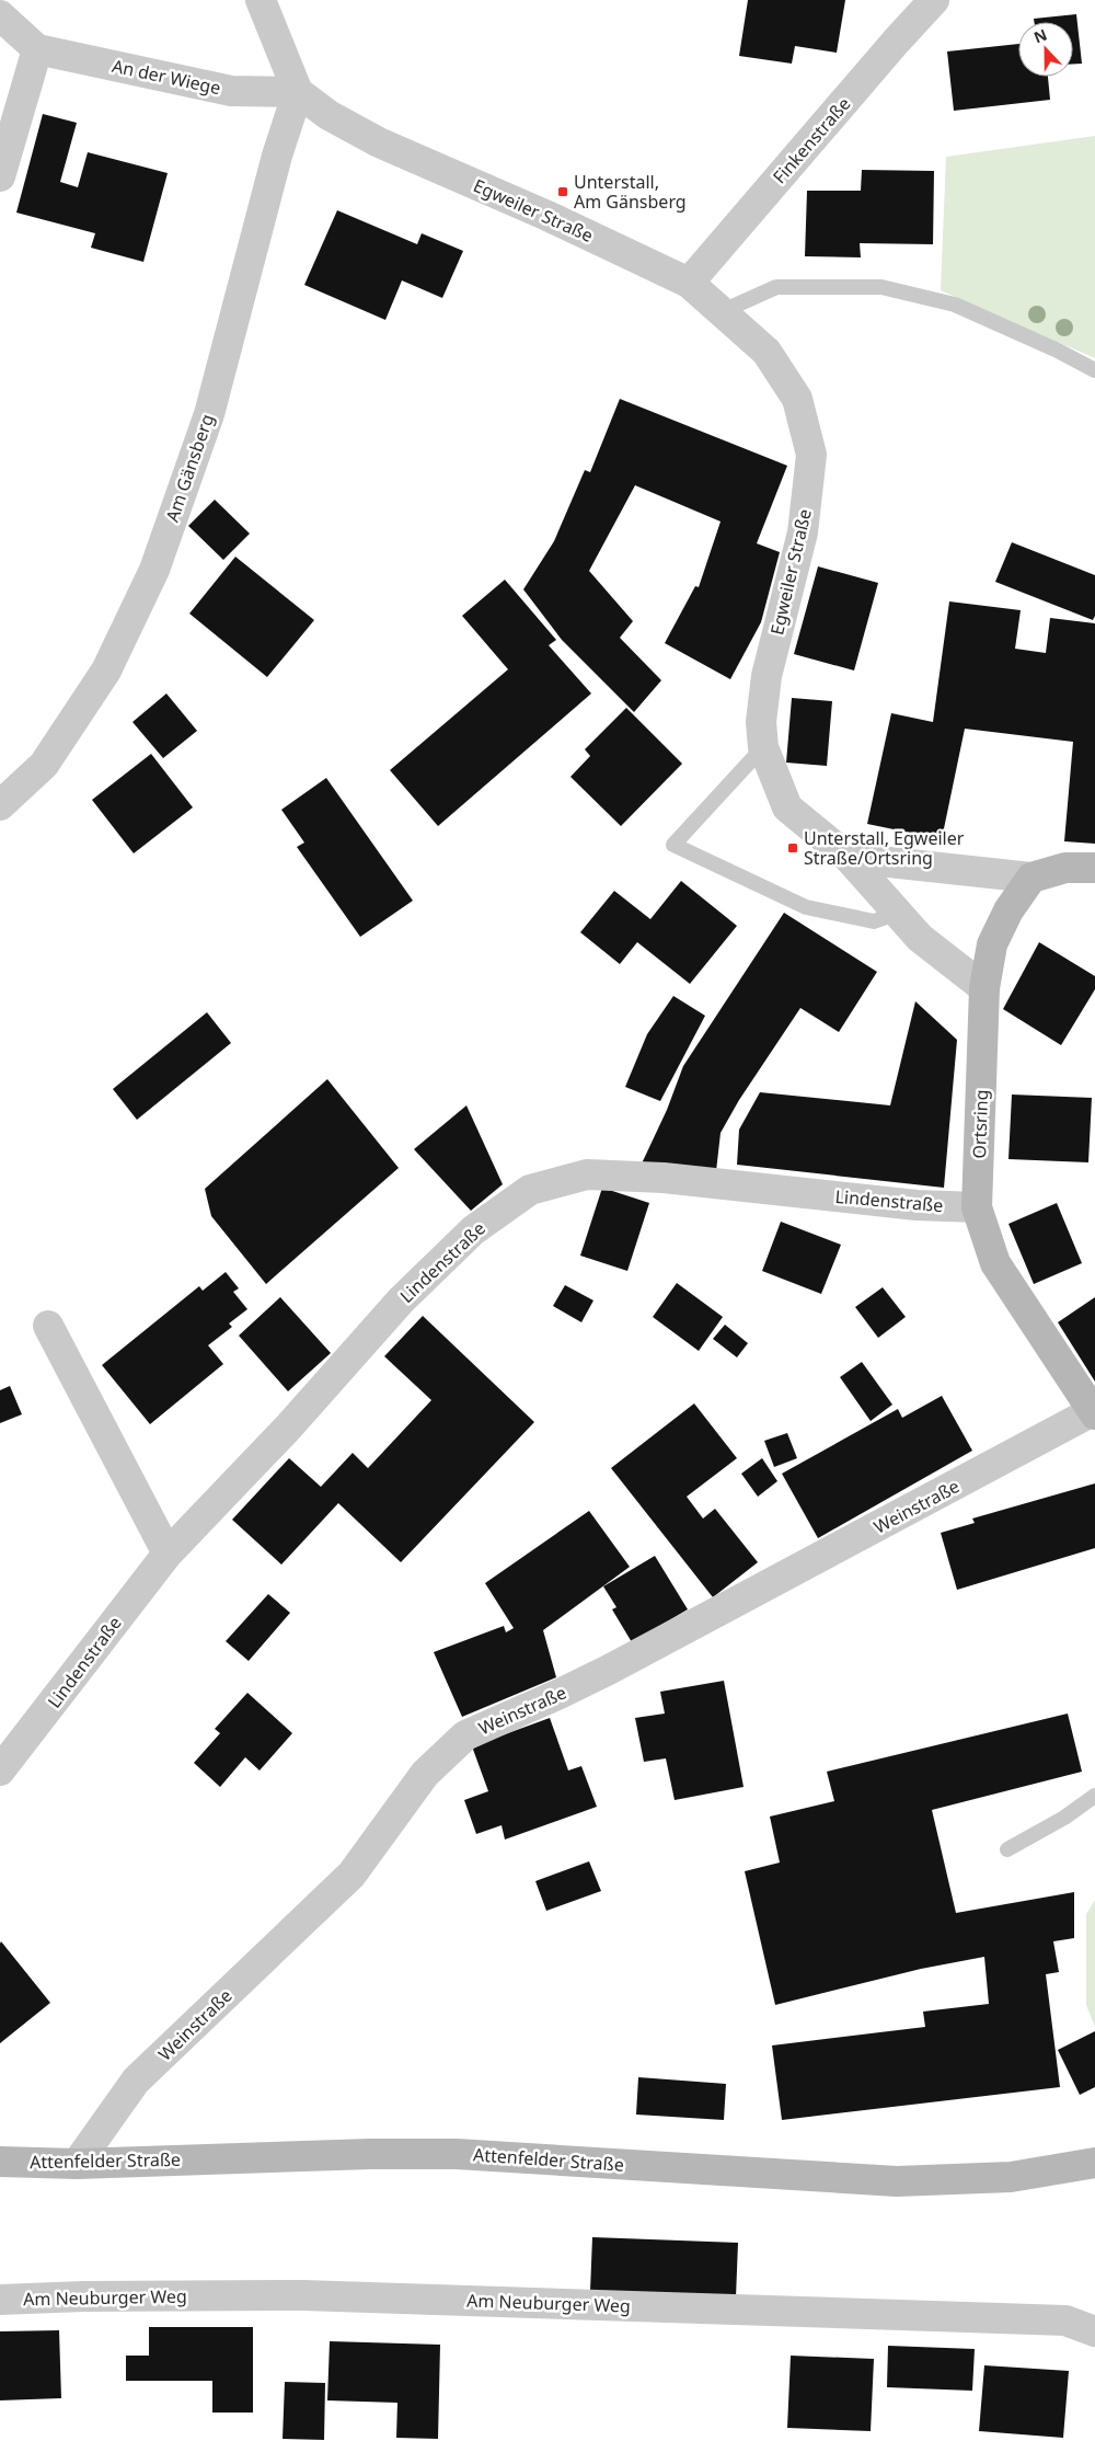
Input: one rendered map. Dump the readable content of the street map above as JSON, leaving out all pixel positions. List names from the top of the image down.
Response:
{
  "streets": {
    "street": [
      "An der Wiege",
      "Finkenstraße",
      "Egweiler Straße",
      "Am Gänsberg",
      "Ortsring",
      "Lindenstraße",
      "Weinstraße",
      "Attenfelder Straße",
      "Am Neuburger Weg"
    ]
  },
  "crossings": [
    ["An der Wiege", "Egweiler Straße"],
    ["An der Wiege", "Am Gänsberg"],
    ["Finkenstraße", "Egweiler Straße"],
    ["Egweiler Straße", "Am Gänsberg"],
    ["Egweiler Straße", "Ortsring"],
    ["Ortsring", "Lindenstraße"],
    ["Ortsring", "Weinstraße"],
    ["Weinstraße", "Attenfelder Straße"]
  ],
  "places": {
    "transit": ["Unterstall, Am Gänsberg", "Unterstall, Egweiler Straße/Ortsring"]
  },
  "north": "top"
}
